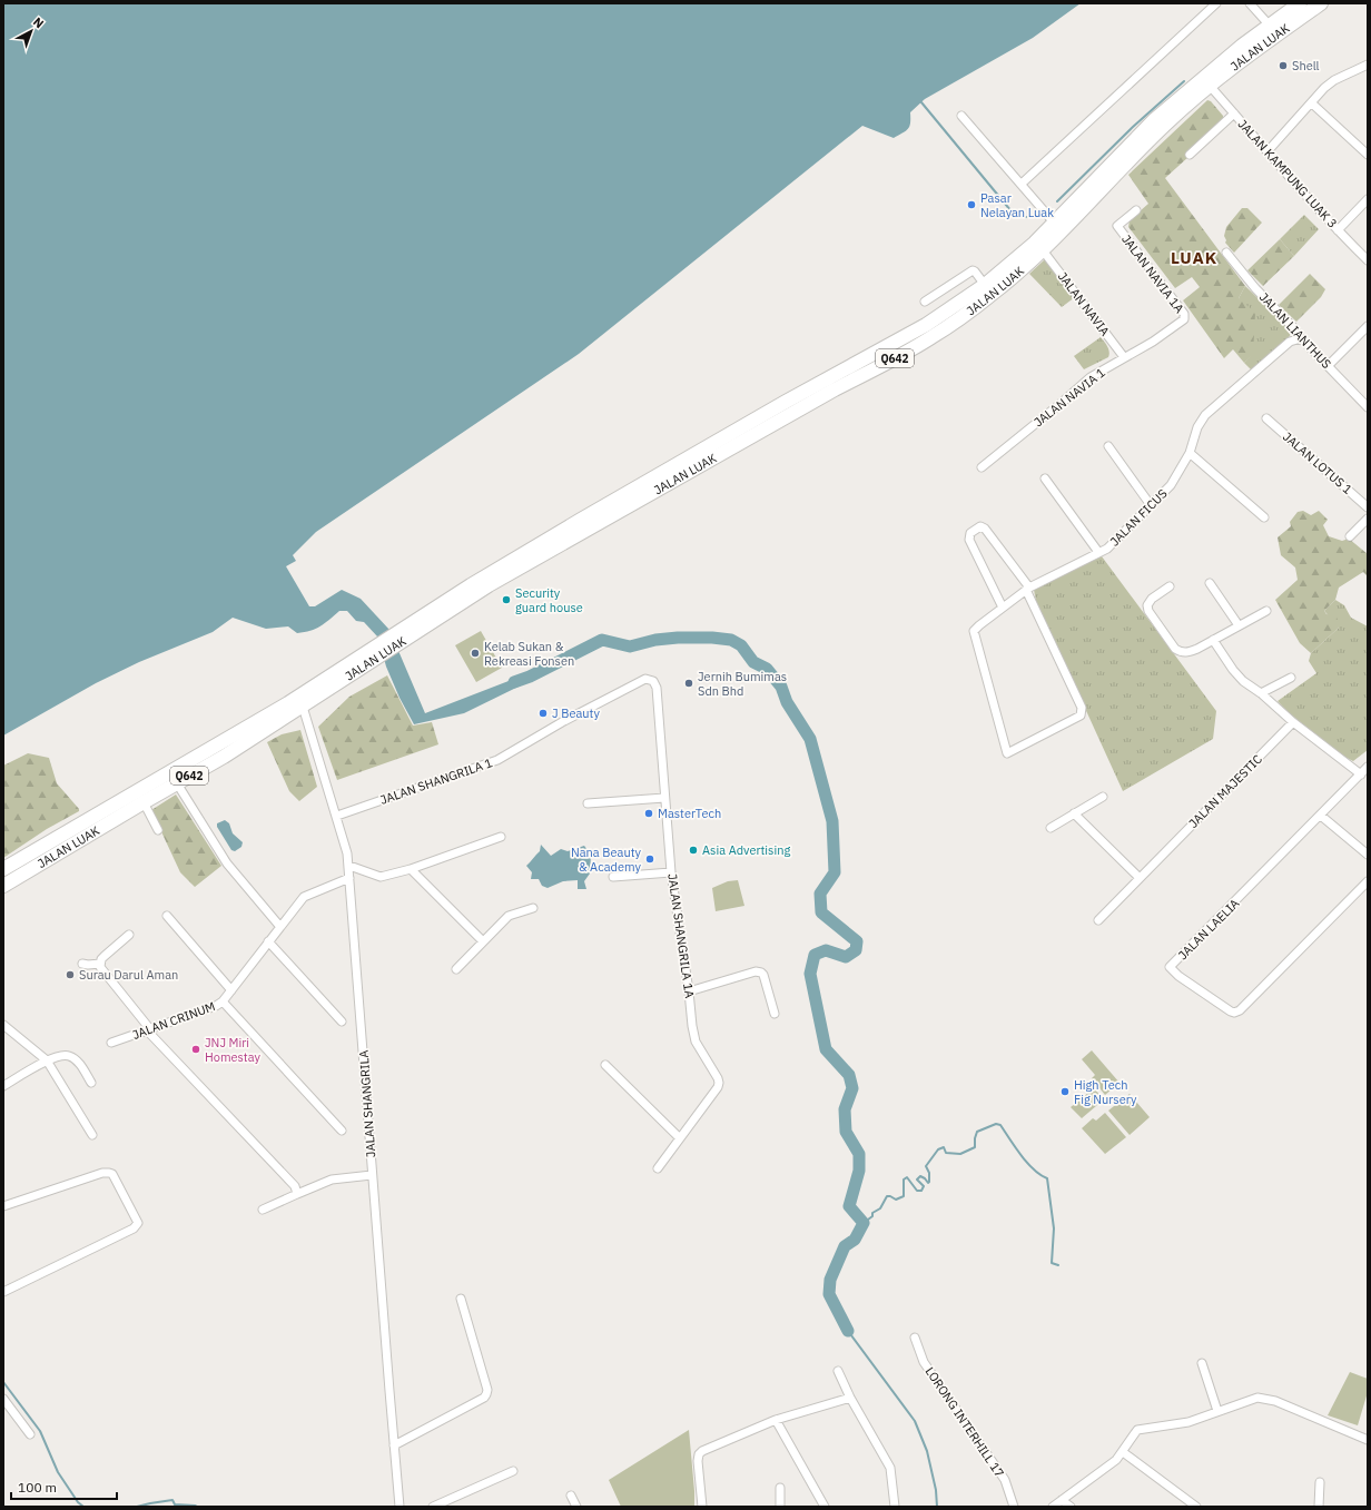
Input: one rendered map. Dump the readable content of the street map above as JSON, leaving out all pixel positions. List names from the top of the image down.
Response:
{
  "streets": {
    "main road": ["JALAN LUAK", "Q642"],
    "street": [
      "JALAN KAMPUNG LUAK 3",
      "JALAN NAVIA 1A",
      "JALAN NAVIA",
      "JALAN LIANTHUS",
      "JALAN NAVIA 1",
      "JALAN LOTUS 1",
      "JALAN FICUS",
      "JALAN SHANGRILA 1",
      "JALAN MAJESTIC",
      "JALAN LAELIA",
      "JALAN SHANGRILA 1A",
      "JALAN CRINUM",
      "JALAN SHANGRILA",
      "LORONG INTERHILL 17"
    ]
  },
  "crossings": [
    ["JALAN LUAK", "JALAN KAMPUNG LUAK 3"],
    ["JALAN LUAK", "JALAN NAVIA"],
    ["JALAN LUAK", "JALAN SHANGRILA"],
    ["JALAN NAVIA 1A", "JALAN NAVIA 1"],
    ["JALAN NAVIA", "JALAN NAVIA 1"],
    ["JALAN LIANTHUS", "JALAN FICUS"],
    ["JALAN SHANGRILA 1", "JALAN SHANGRILA 1A"],
    ["JALAN SHANGRILA 1", "JALAN SHANGRILA"],
    ["JALAN CRINUM", "JALAN SHANGRILA"]
  ],
  "districts": ["LUAK"],
  "places": [
    "Shell",
    "Pasar Nelayan Luak",
    "Security guard house",
    "Kelab Sukan & Rekreasi Fonsen",
    "Jernih Bumimas Sdn Bhd",
    "J Beauty",
    "MasterTech",
    "Asia Advertising",
    "Nana Beauty & Academy",
    "Surau Darul Aman",
    "JNJ Miri Homestay",
    "High Tech Fig Nursery"
  ],
  "scale_bar": "100 m",
  "north": "top right"
}
